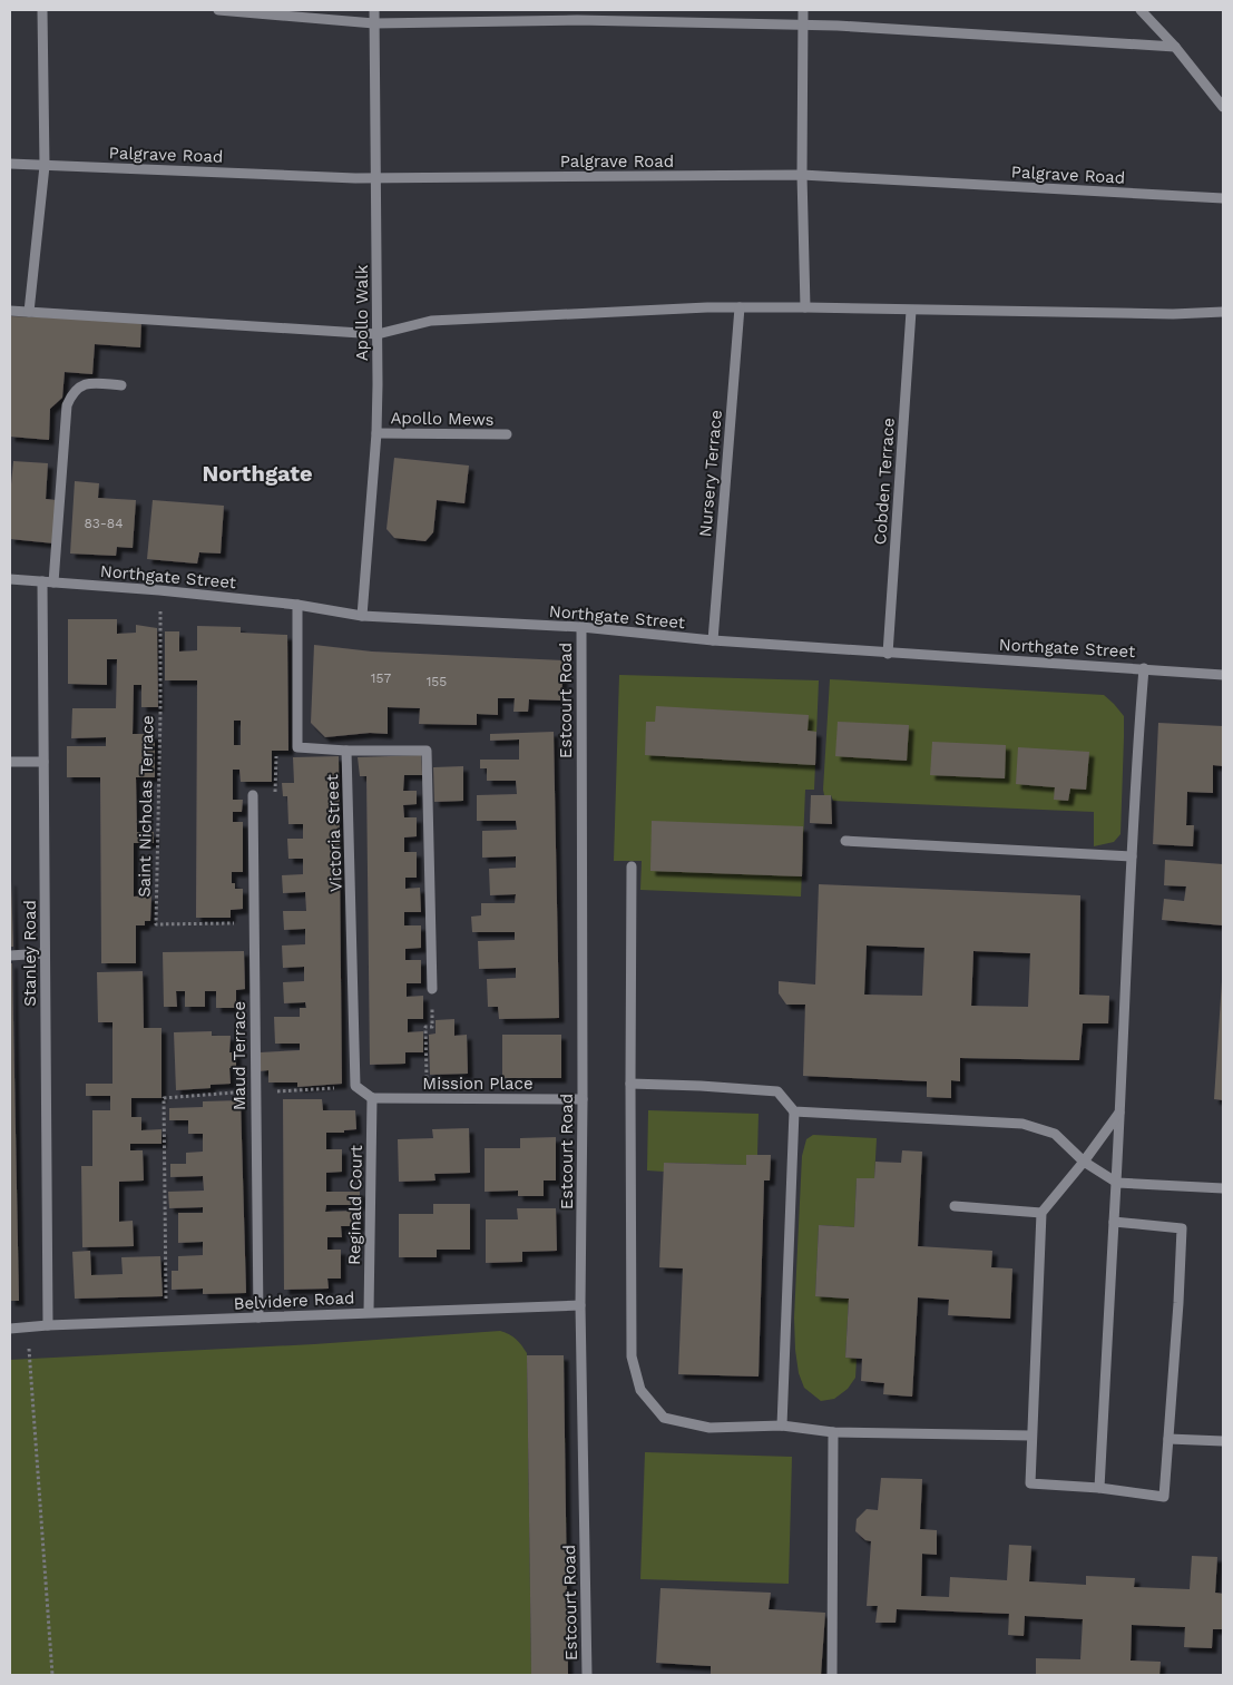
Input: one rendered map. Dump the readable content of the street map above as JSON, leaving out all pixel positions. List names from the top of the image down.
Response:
{
  "streets": {
    "street": [
      "Palgrave Road",
      "Apollo Walk",
      "Apollo Mews",
      "Nursery Terrace",
      "Cobden Terrace",
      "Northgate Street",
      "Estcourt Road",
      "Victoria Street",
      "Stanley Road",
      "Maud Terrace",
      "Mission Place",
      "Reginald Court",
      "Belvidere Road"
    ],
    "path": ["Saint Nicholas Terrace"]
  },
  "crossings": [
    ["Palgrave Road", "Apollo Walk"],
    ["Apollo Walk", "Apollo Mews"],
    ["Apollo Walk", "Northgate Street"],
    ["Nursery Terrace", "Northgate Street"],
    ["Cobden Terrace", "Northgate Street"],
    ["Northgate Street", "Estcourt Road"],
    ["Northgate Street", "Saint Nicholas Terrace"],
    ["Northgate Street", "Stanley Road"],
    ["Estcourt Road", "Mission Place"],
    ["Estcourt Road", "Belvidere Road"],
    ["Saint Nicholas Terrace", "Maud Terrace"],
    ["Stanley Road", "Belvidere Road"],
    ["Maud Terrace", "Belvidere Road"],
    ["Mission Place", "Reginald Court"],
    ["Reginald Court", "Belvidere Road"]
  ],
  "districts": ["Northgate"],
  "house_numbers": ["83-84", "157", "155"]
}
